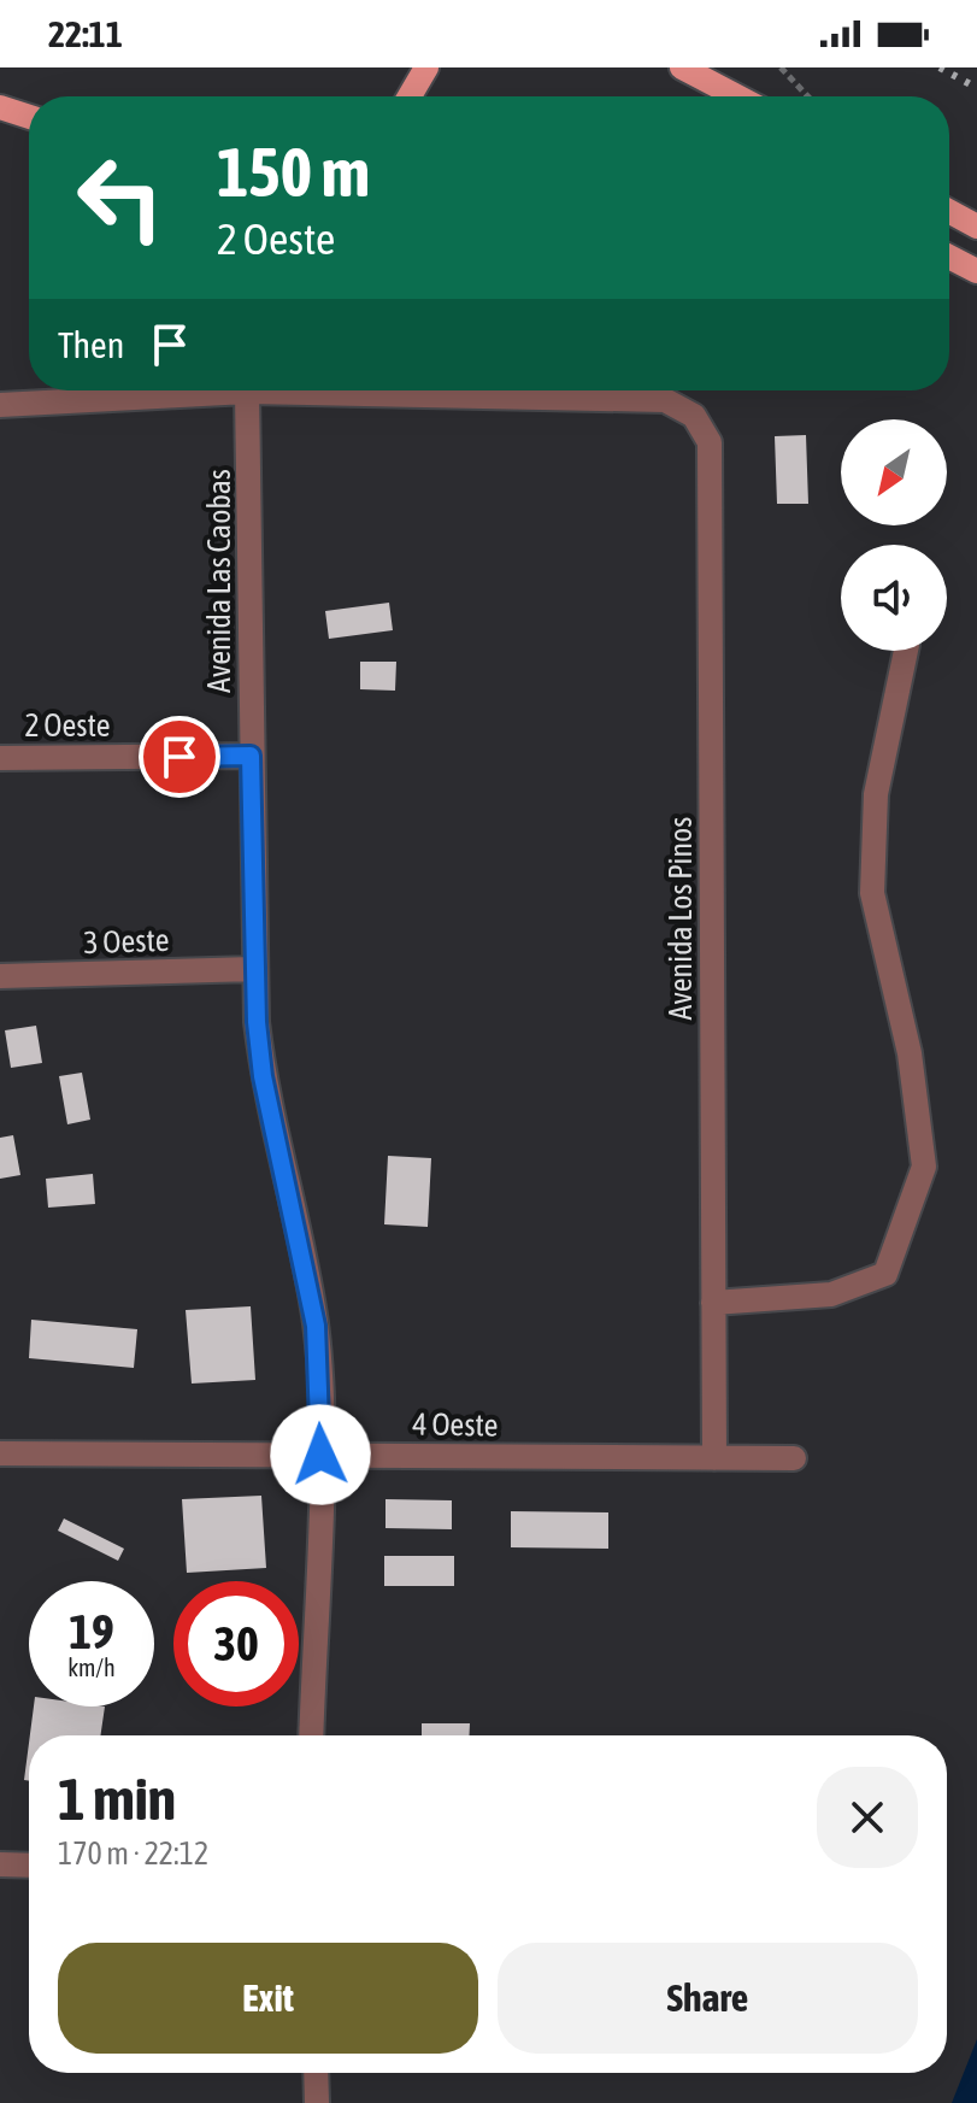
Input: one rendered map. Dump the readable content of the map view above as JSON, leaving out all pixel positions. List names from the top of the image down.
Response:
{
  "streets": {
    "street": [
      "Avenida Las Caobas",
      "2 Oeste",
      "Avenida Los Pinos",
      "3 Oeste",
      "4 Oeste"
    ]
  },
  "crossings": [
    ["Avenida Las Caobas", "2 Oeste"],
    ["Avenida Las Caobas", "Avenida Los Pinos"],
    ["Avenida Las Caobas", "3 Oeste"],
    ["Avenida Las Caobas", "4 Oeste"],
    ["Avenida Los Pinos", "4 Oeste"]
  ],
  "north": "bottom left",
  "page": {
    "status": "22:11",
    "turn": ["150 m", "2 Oeste"],
    "then": "Then",
    "speed": "19 km/h",
    "limit": "30",
    "heading": ["1 min", "170 m · 22:12"],
    "buttons": ["Exit", "Share"]
  }
}
